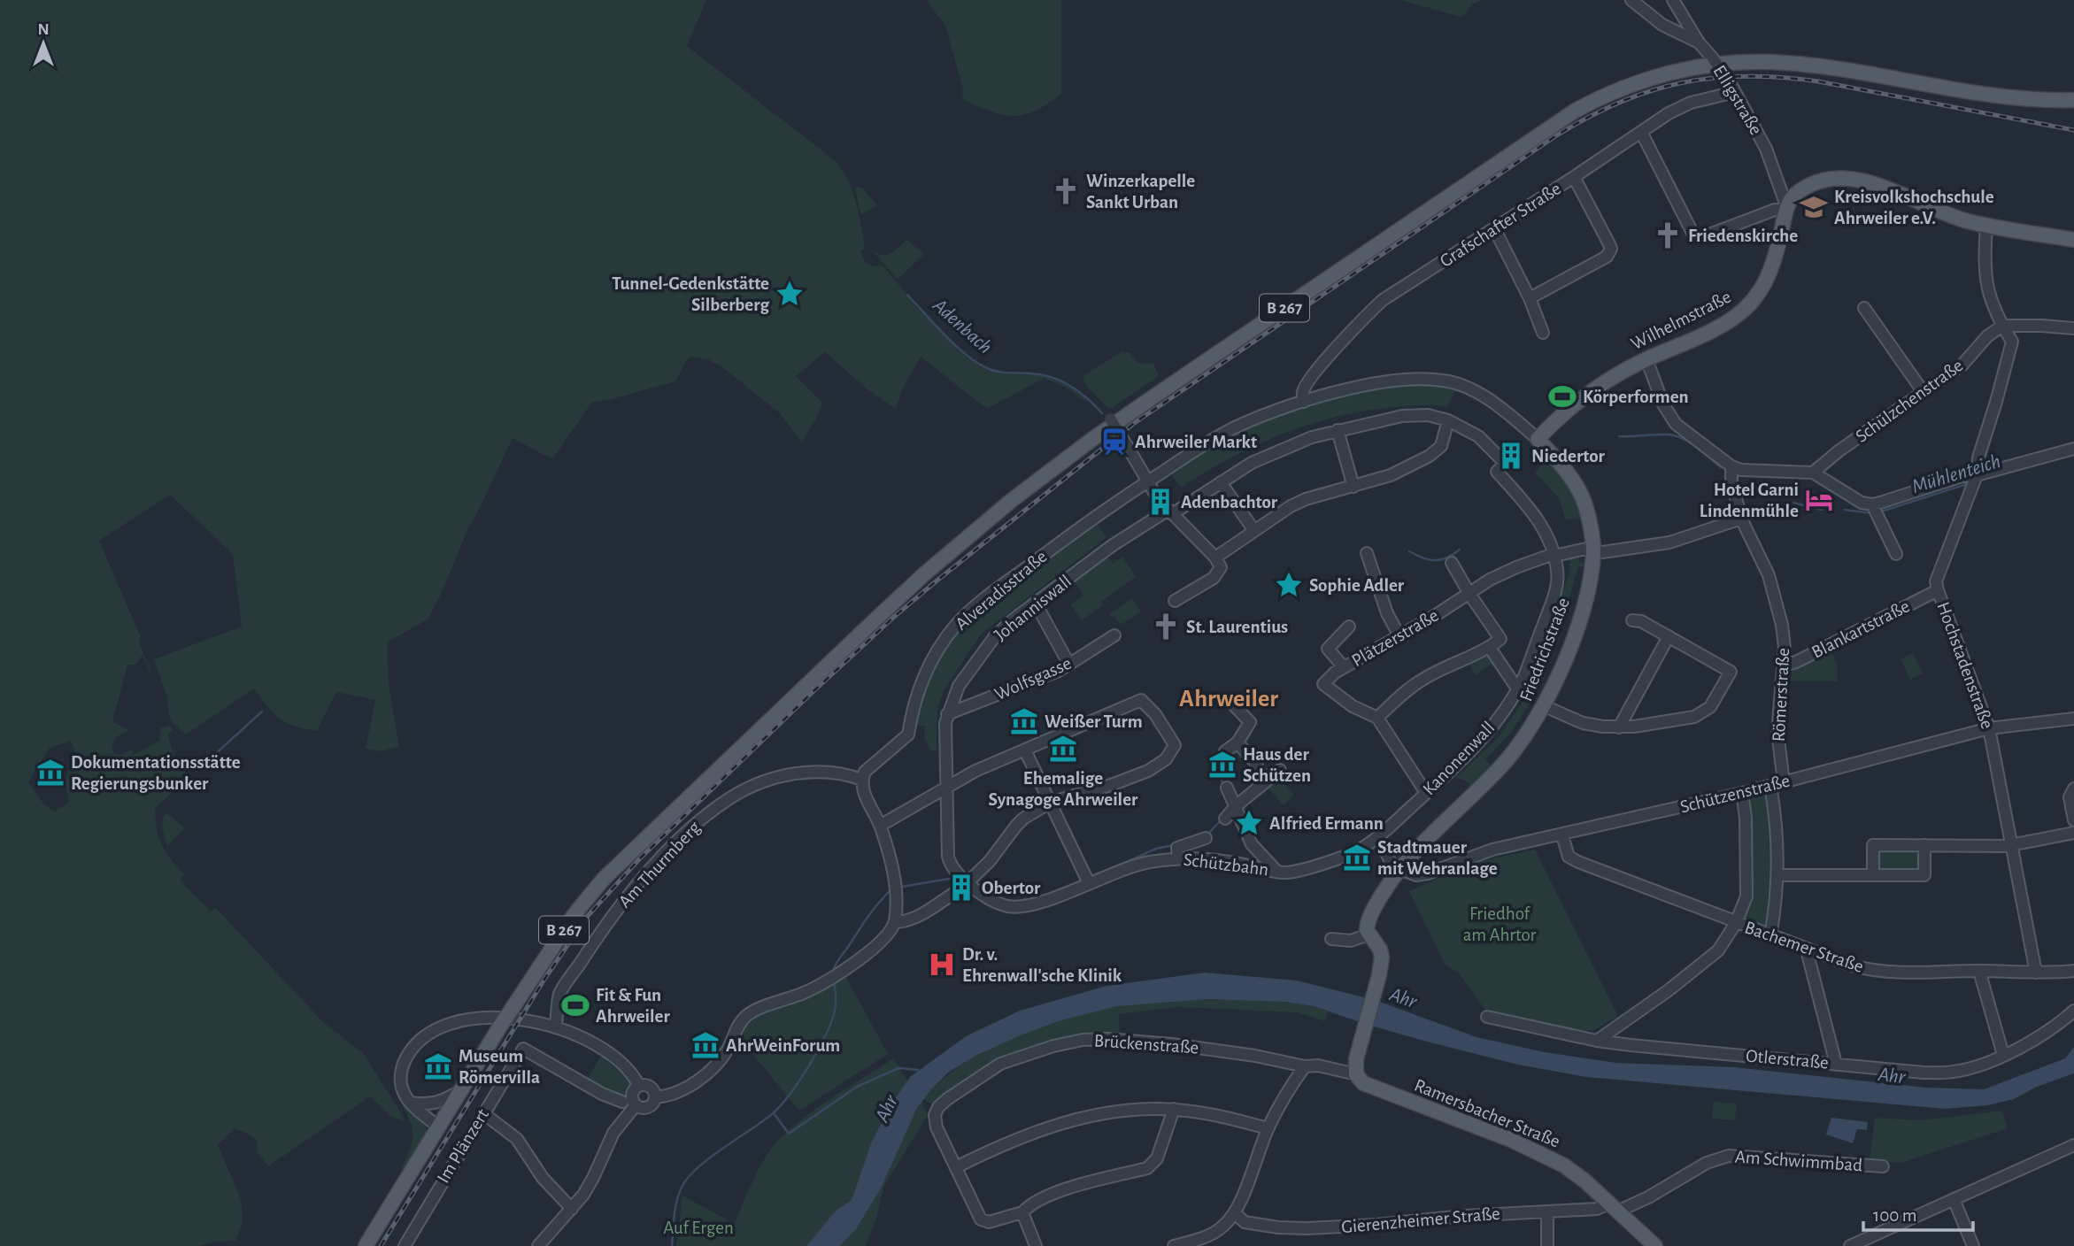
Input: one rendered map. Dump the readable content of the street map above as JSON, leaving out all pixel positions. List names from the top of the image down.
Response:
{
  "streets": {
    "main road": [
      "B 267",
      "Wilhelmstraße",
      "Friedrichstraße",
      "Ramersbacher Straße"
    ],
    "street": [
      "Elligstraße",
      "Grafschafter Straße",
      "Schülzchenstraße",
      "Alveradisstraße",
      "Johanniswall",
      "Blankartstraße",
      "Plätzerstraße",
      "Hochstadenstraße",
      "Wolfsgasse",
      "Römerstraße",
      "Kanonenwall",
      "Schützenstraße",
      "Am Thurmberg",
      "Schützbahn",
      "Bachemer Straße",
      "Brückenstraße",
      "Otlerstraße",
      "Im Plänzert",
      "Am Schwimmbad",
      "Gierenzheimer Straße"
    ]
  },
  "crossings": [
    ["Elligstraße", "Grafschafter Straße"],
    ["Elligstraße", "Wilhelmstraße"],
    ["Grafschafter Straße", "Alveradisstraße"],
    ["Wilhelmstraße", "Alveradisstraße"],
    ["Wilhelmstraße", "Friedrichstraße"],
    ["Schülzchenstraße", "Hochstadenstraße"],
    ["Alveradisstraße", "Friedrichstraße"],
    ["Alveradisstraße", "Am Thurmberg"],
    ["Johanniswall", "Wolfsgasse"],
    ["Johanniswall", "Kanonenwall"],
    ["Johanniswall", "Schützbahn"],
    ["Blankartstraße", "Hochstadenstraße"],
    ["Blankartstraße", "Römerstraße"],
    ["Plätzerstraße", "Friedrichstraße"],
    ["Plätzerstraße", "Römerstraße"],
    ["Plätzerstraße", "Kanonenwall"],
    ["Friedrichstraße", "Schützenstraße"],
    ["Hochstadenstraße", "Schützenstraße"],
    ["Hochstadenstraße", "Bachemer Straße"],
    ["Römerstraße", "Schützenstraße"],
    ["Kanonenwall", "Schützbahn"],
    ["Schützenstraße", "Bachemer Straße"],
    ["Brückenstraße", "Ramersbacher Straße"],
    ["Ramersbacher Straße", "Am Schwimmbad"],
    ["Ramersbacher Straße", "Gierenzheimer Straße"],
    ["Am Schwimmbad", "Gierenzheimer Straße"]
  ],
  "districts": ["Ahrweiler"],
  "water": ["Adenbach", "Mühlenteich", "Ahr"],
  "parks": ["Friedhof am Ahrtor", "Auf Ergen"],
  "places": {
    "church": ["Winzerkapelle Sankt Urban", "Friedenskirche", "St. Laurentius"],
    "school or university": ["Kreisvolkshochschule Ahrweiler e.V."],
    "place": ["Tunnel-Gedenkstätte Silberberg", "Sophie Adler", "Alfried Ermann"],
    "sports": ["Körperformen", "Fit & Fun Ahrweiler"],
    "station": ["Ahrweiler Markt"],
    "building": ["Niedertor", "Adenbachtor", "Obertor"],
    "hotel": ["Hotel Garni Lindenmühle"],
    "museum": [
      "Weißer Turm",
      "Ehemalige Synagoge Ahrweiler",
      "Haus der Schützen",
      "Dokumentationsstätte Regierungsbunker",
      "Stadtmauer mit Wehranlage",
      "AhrWeinForum",
      "Museum Römervilla"
    ],
    "hospital": ["Dr. v. Ehrenwall'sche Klinik"]
  },
  "scale_bar": "100 m",
  "north": "top"
}
